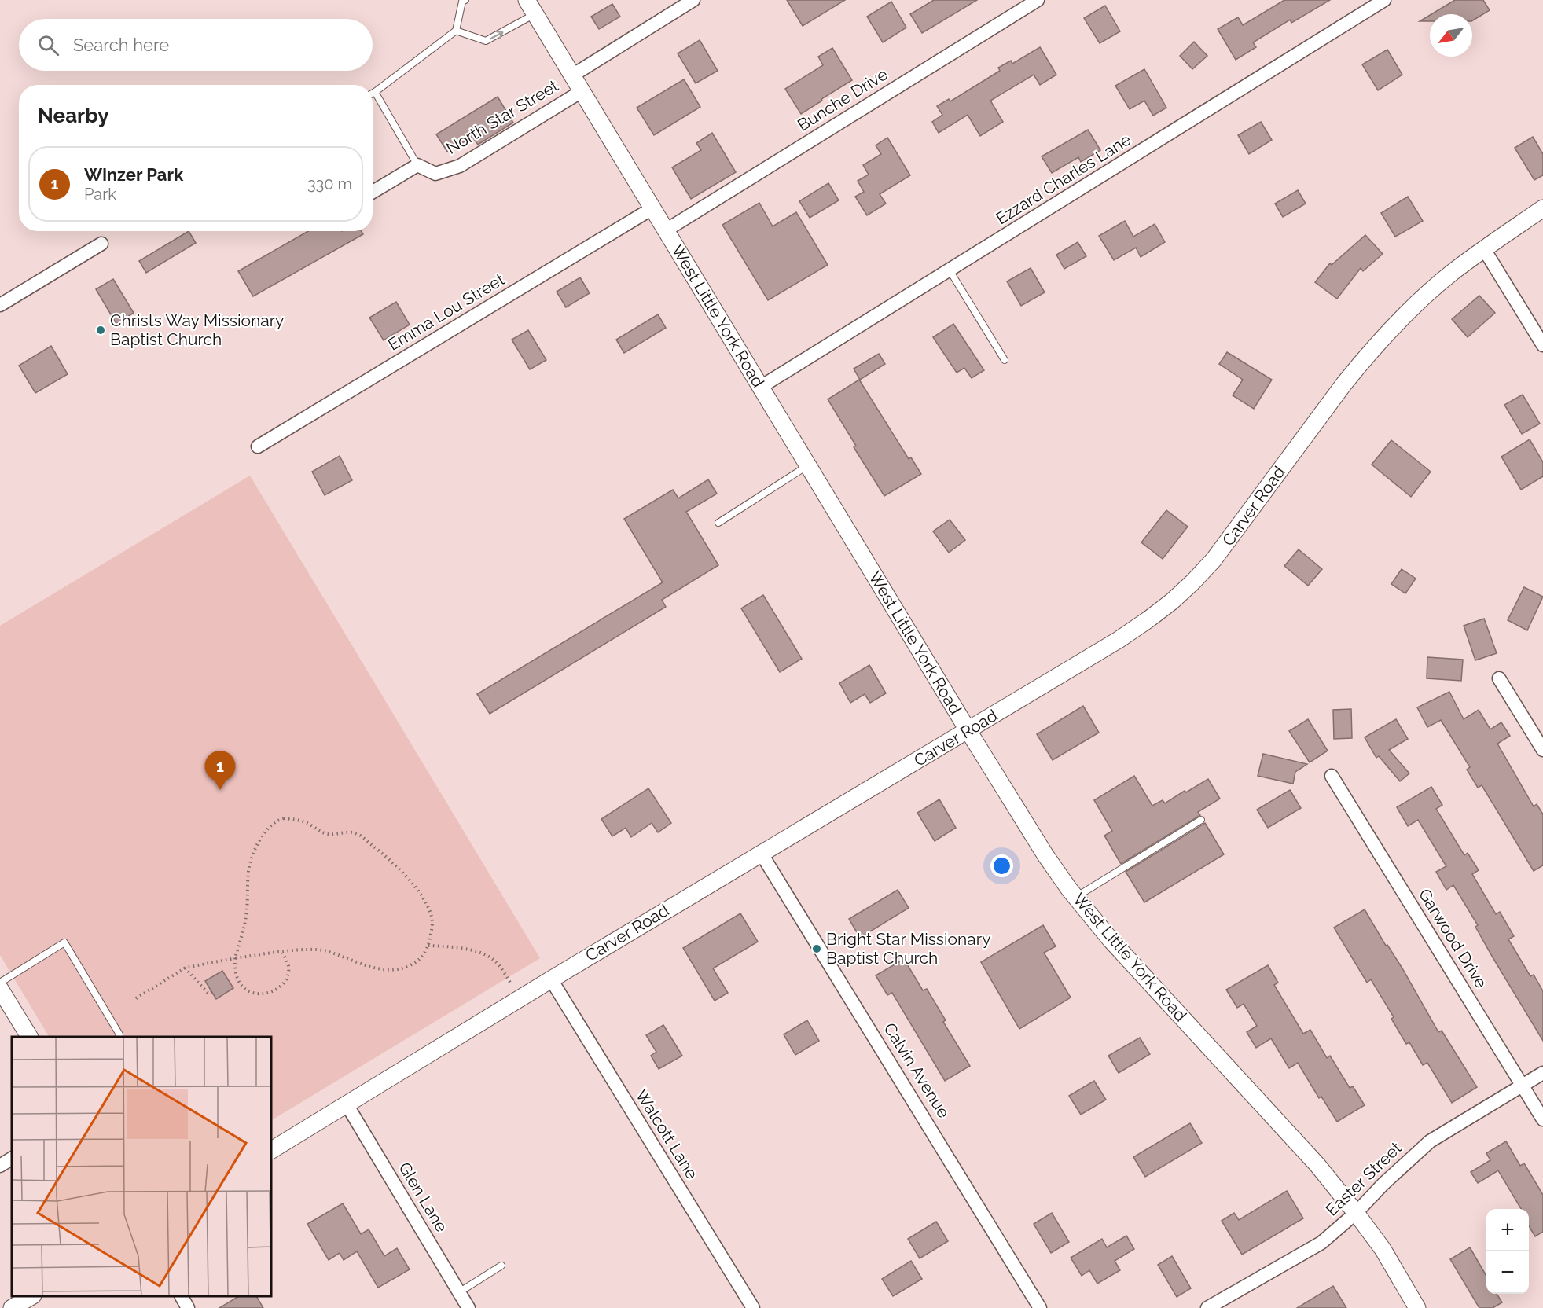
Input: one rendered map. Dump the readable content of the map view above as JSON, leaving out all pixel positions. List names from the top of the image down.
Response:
{
  "streets": {
    "street": [
      "Bunche Drive",
      "North Star Street",
      "Ezzard Charles Lane",
      "Emma Lou Street",
      "West Little York Road",
      "Carver Road",
      "Garwood Drive",
      "Calvin Avenue",
      "Walcott Lane",
      "Easter Street",
      "Glen Lane"
    ]
  },
  "crossings": [
    ["Bunche Drive", "West Little York Road"],
    ["North Star Street", "West Little York Road"],
    ["Ezzard Charles Lane", "West Little York Road"],
    ["Emma Lou Street", "West Little York Road"],
    ["West Little York Road", "Carver Road"],
    ["West Little York Road", "Easter Street"],
    ["Carver Road", "Calvin Avenue"],
    ["Carver Road", "Walcott Lane"],
    ["Carver Road", "Glen Lane"],
    ["Garwood Drive", "Easter Street"]
  ],
  "places": ["Christs Way Missionary Baptist Church", "Bright Star Missionary Baptist Church"],
  "north": "bottom left",
  "page": {
    "search": "Search here",
    "heading": "Nearby",
    "list": [
      {
        "mark": "1",
        "name": "Winzer Park",
        "note": "Park",
        "value": "330 m"
      }
    ],
    "pins": "1",
    "map_buttons": ["+", "−"]
  }
}
